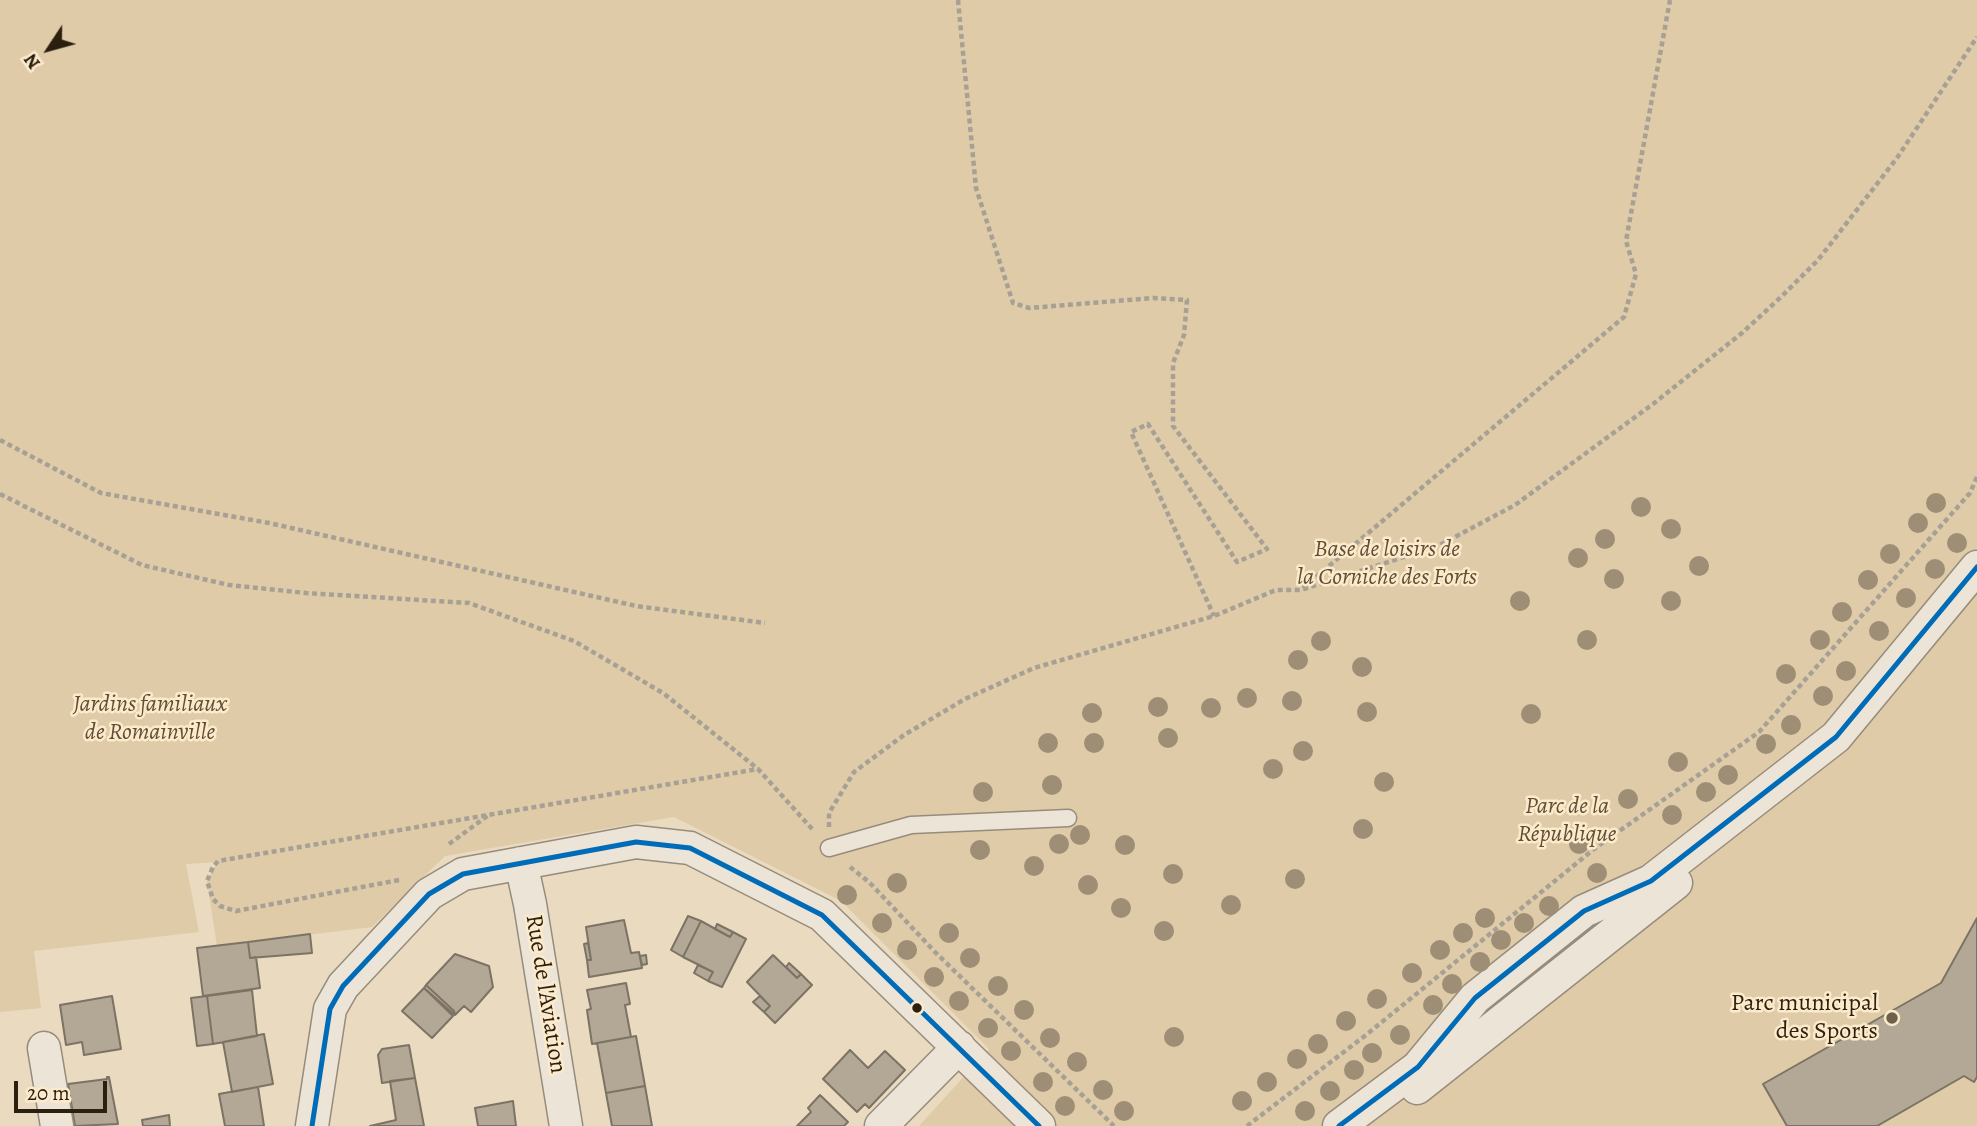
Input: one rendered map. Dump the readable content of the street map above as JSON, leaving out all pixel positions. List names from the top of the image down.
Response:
{
  "streets": {
    "street": ["Rue de l'Aviation"]
  },
  "parks": ["Base de loisirs de la Corniche des Forts", "Jardins familiaux de Romainville", "Parc de la République"],
  "places": ["Parc municipal des Sports"],
  "scale_bar": "20 m",
  "north": "bottom left"
}
